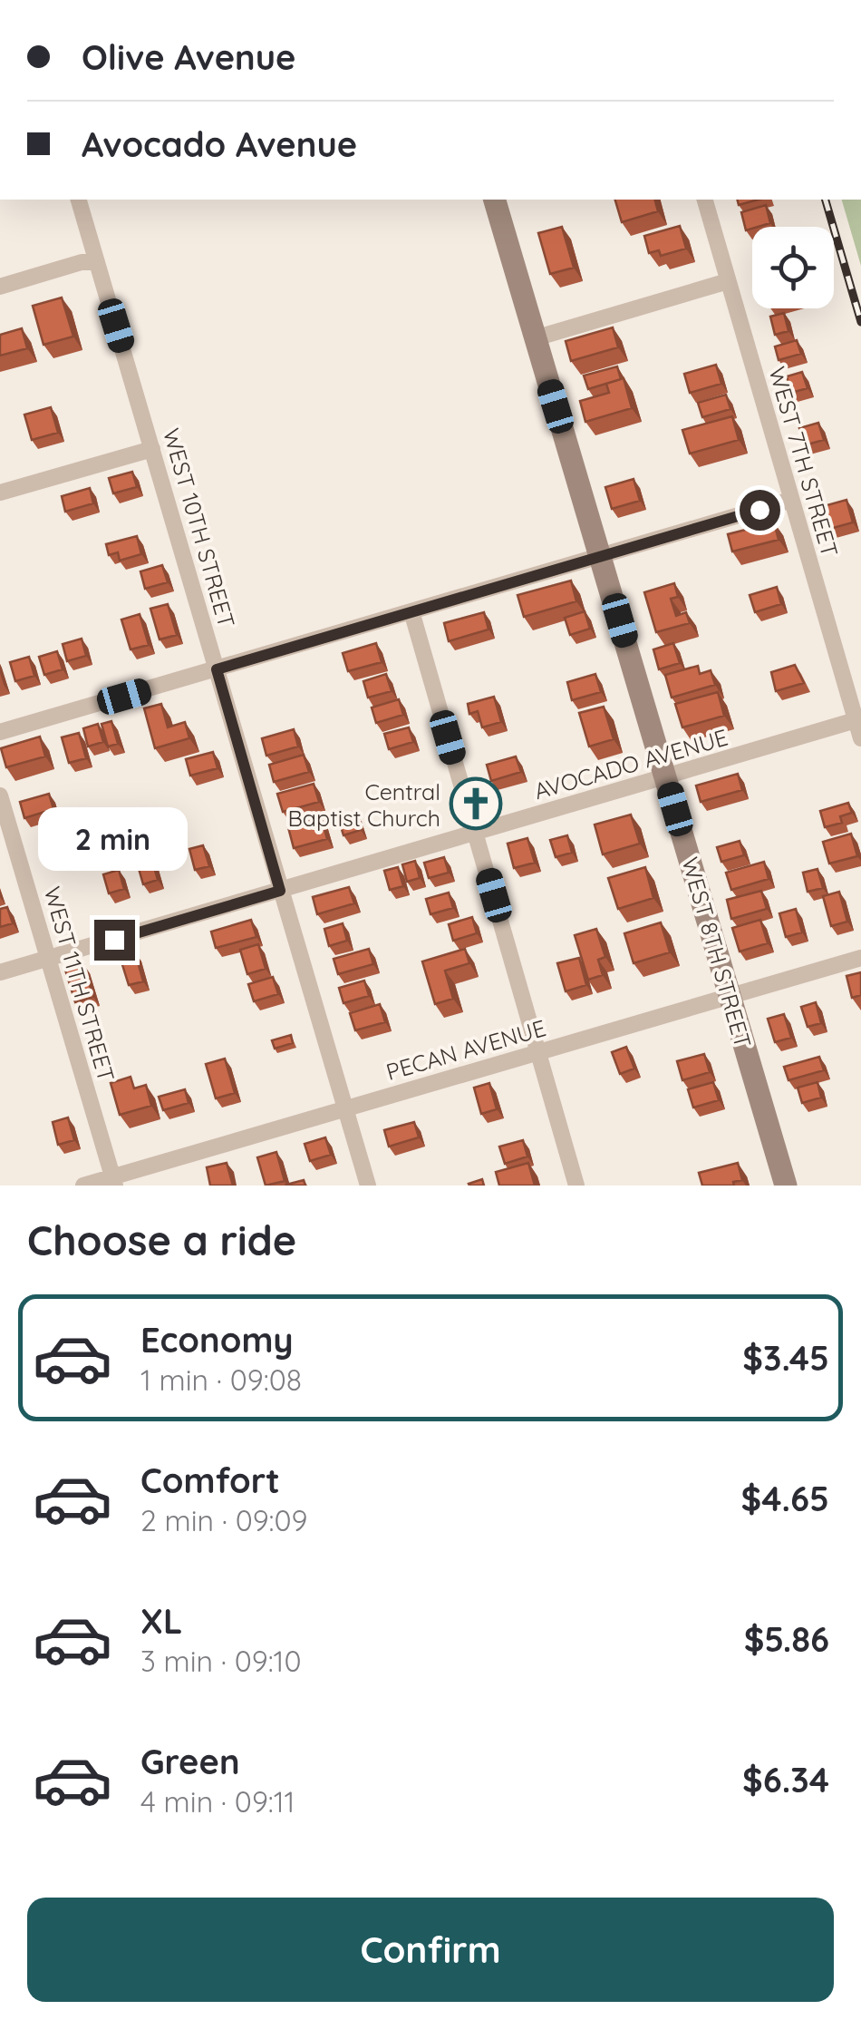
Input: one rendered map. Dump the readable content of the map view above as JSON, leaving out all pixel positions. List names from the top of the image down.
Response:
{
  "streets": {
    "street": [
      "WEST 7TH STREET",
      "WEST 10TH STREET",
      "AVOCADO AVENUE",
      "WEST 8TH STREET",
      "WEST 11TH STREET",
      "PECAN AVENUE"
    ]
  },
  "crossings": [
    ["WEST 7TH STREET", "AVOCADO AVENUE"],
    ["WEST 10TH STREET", "AVOCADO AVENUE"],
    ["WEST 10TH STREET", "PECAN AVENUE"],
    ["AVOCADO AVENUE", "WEST 8TH STREET"],
    ["AVOCADO AVENUE", "WEST 11TH STREET"],
    ["WEST 8TH STREET", "PECAN AVENUE"],
    ["WEST 11TH STREET", "PECAN AVENUE"]
  ],
  "places": {
    "church": ["Central Baptist Church"]
  },
  "page": {
    "banner": ["Olive Avenue", "Avocado Avenue"],
    "bubble": "2 min",
    "heading": "Choose a ride",
    "list": [
      {
        "name": "Economy",
        "note": "1 min · 09:08",
        "value": "$3.45"
      },
      {
        "name": "Comfort",
        "note": "2 min · 09:09",
        "value": "$4.65"
      },
      {
        "name": "XL",
        "note": "3 min · 09:10",
        "value": "$5.86"
      },
      {
        "name": "Green",
        "note": "4 min · 09:11",
        "value": "$6.34"
      }
    ],
    "buttons": "Confirm"
  }
}
